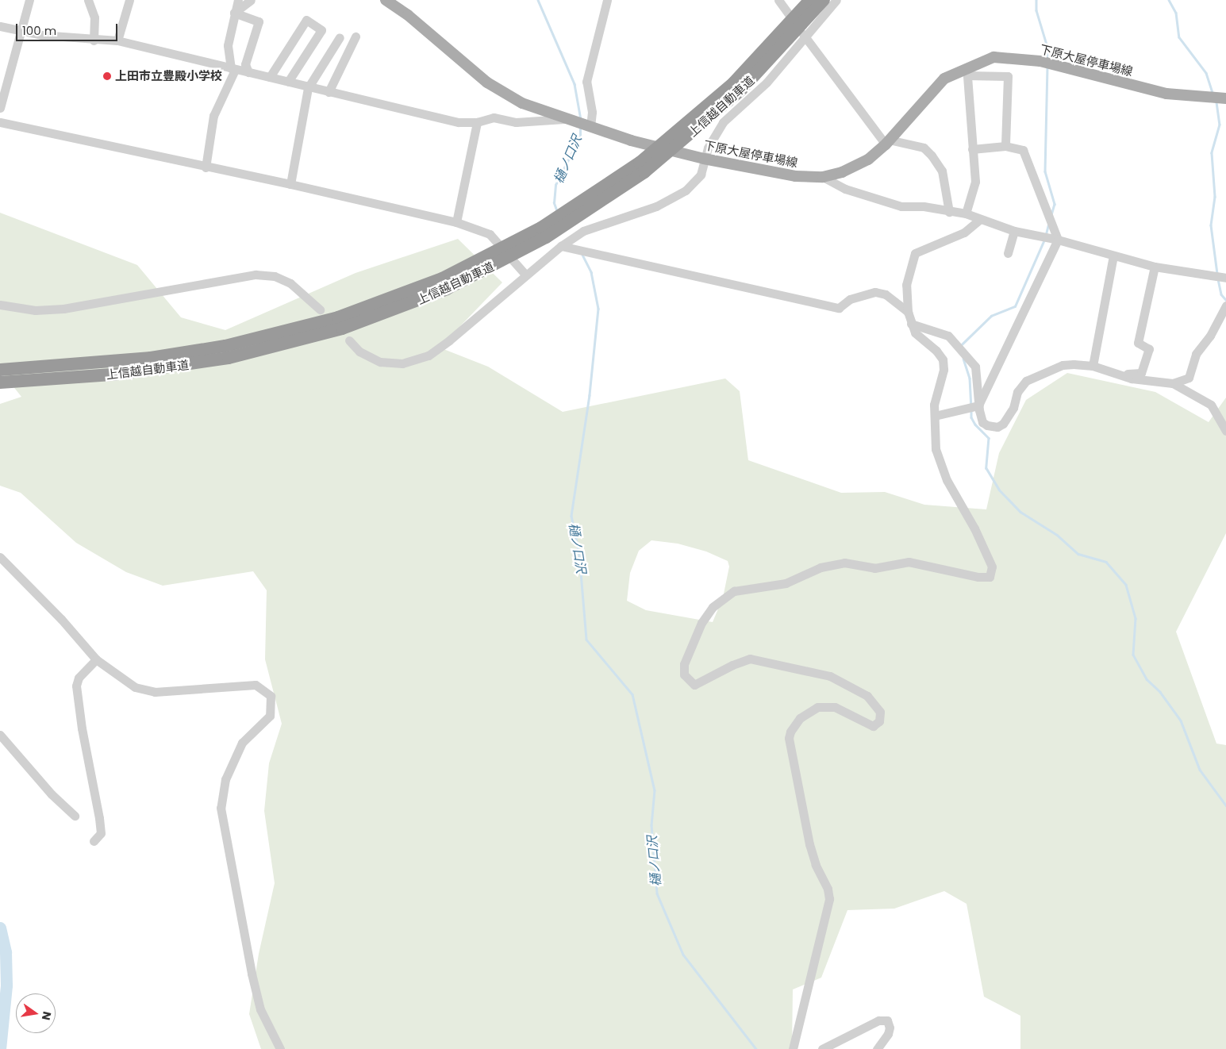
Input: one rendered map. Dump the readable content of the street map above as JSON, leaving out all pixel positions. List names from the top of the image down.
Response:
{
  "streets": {
    "highway": ["上信越自動車道"],
    "main road": ["下原大屋停車場線"]
  },
  "water": ["樋ノ口沢"],
  "places": ["上田市立豊殿小学校"],
  "scale_bar": "100 m",
  "north": "right"
}
